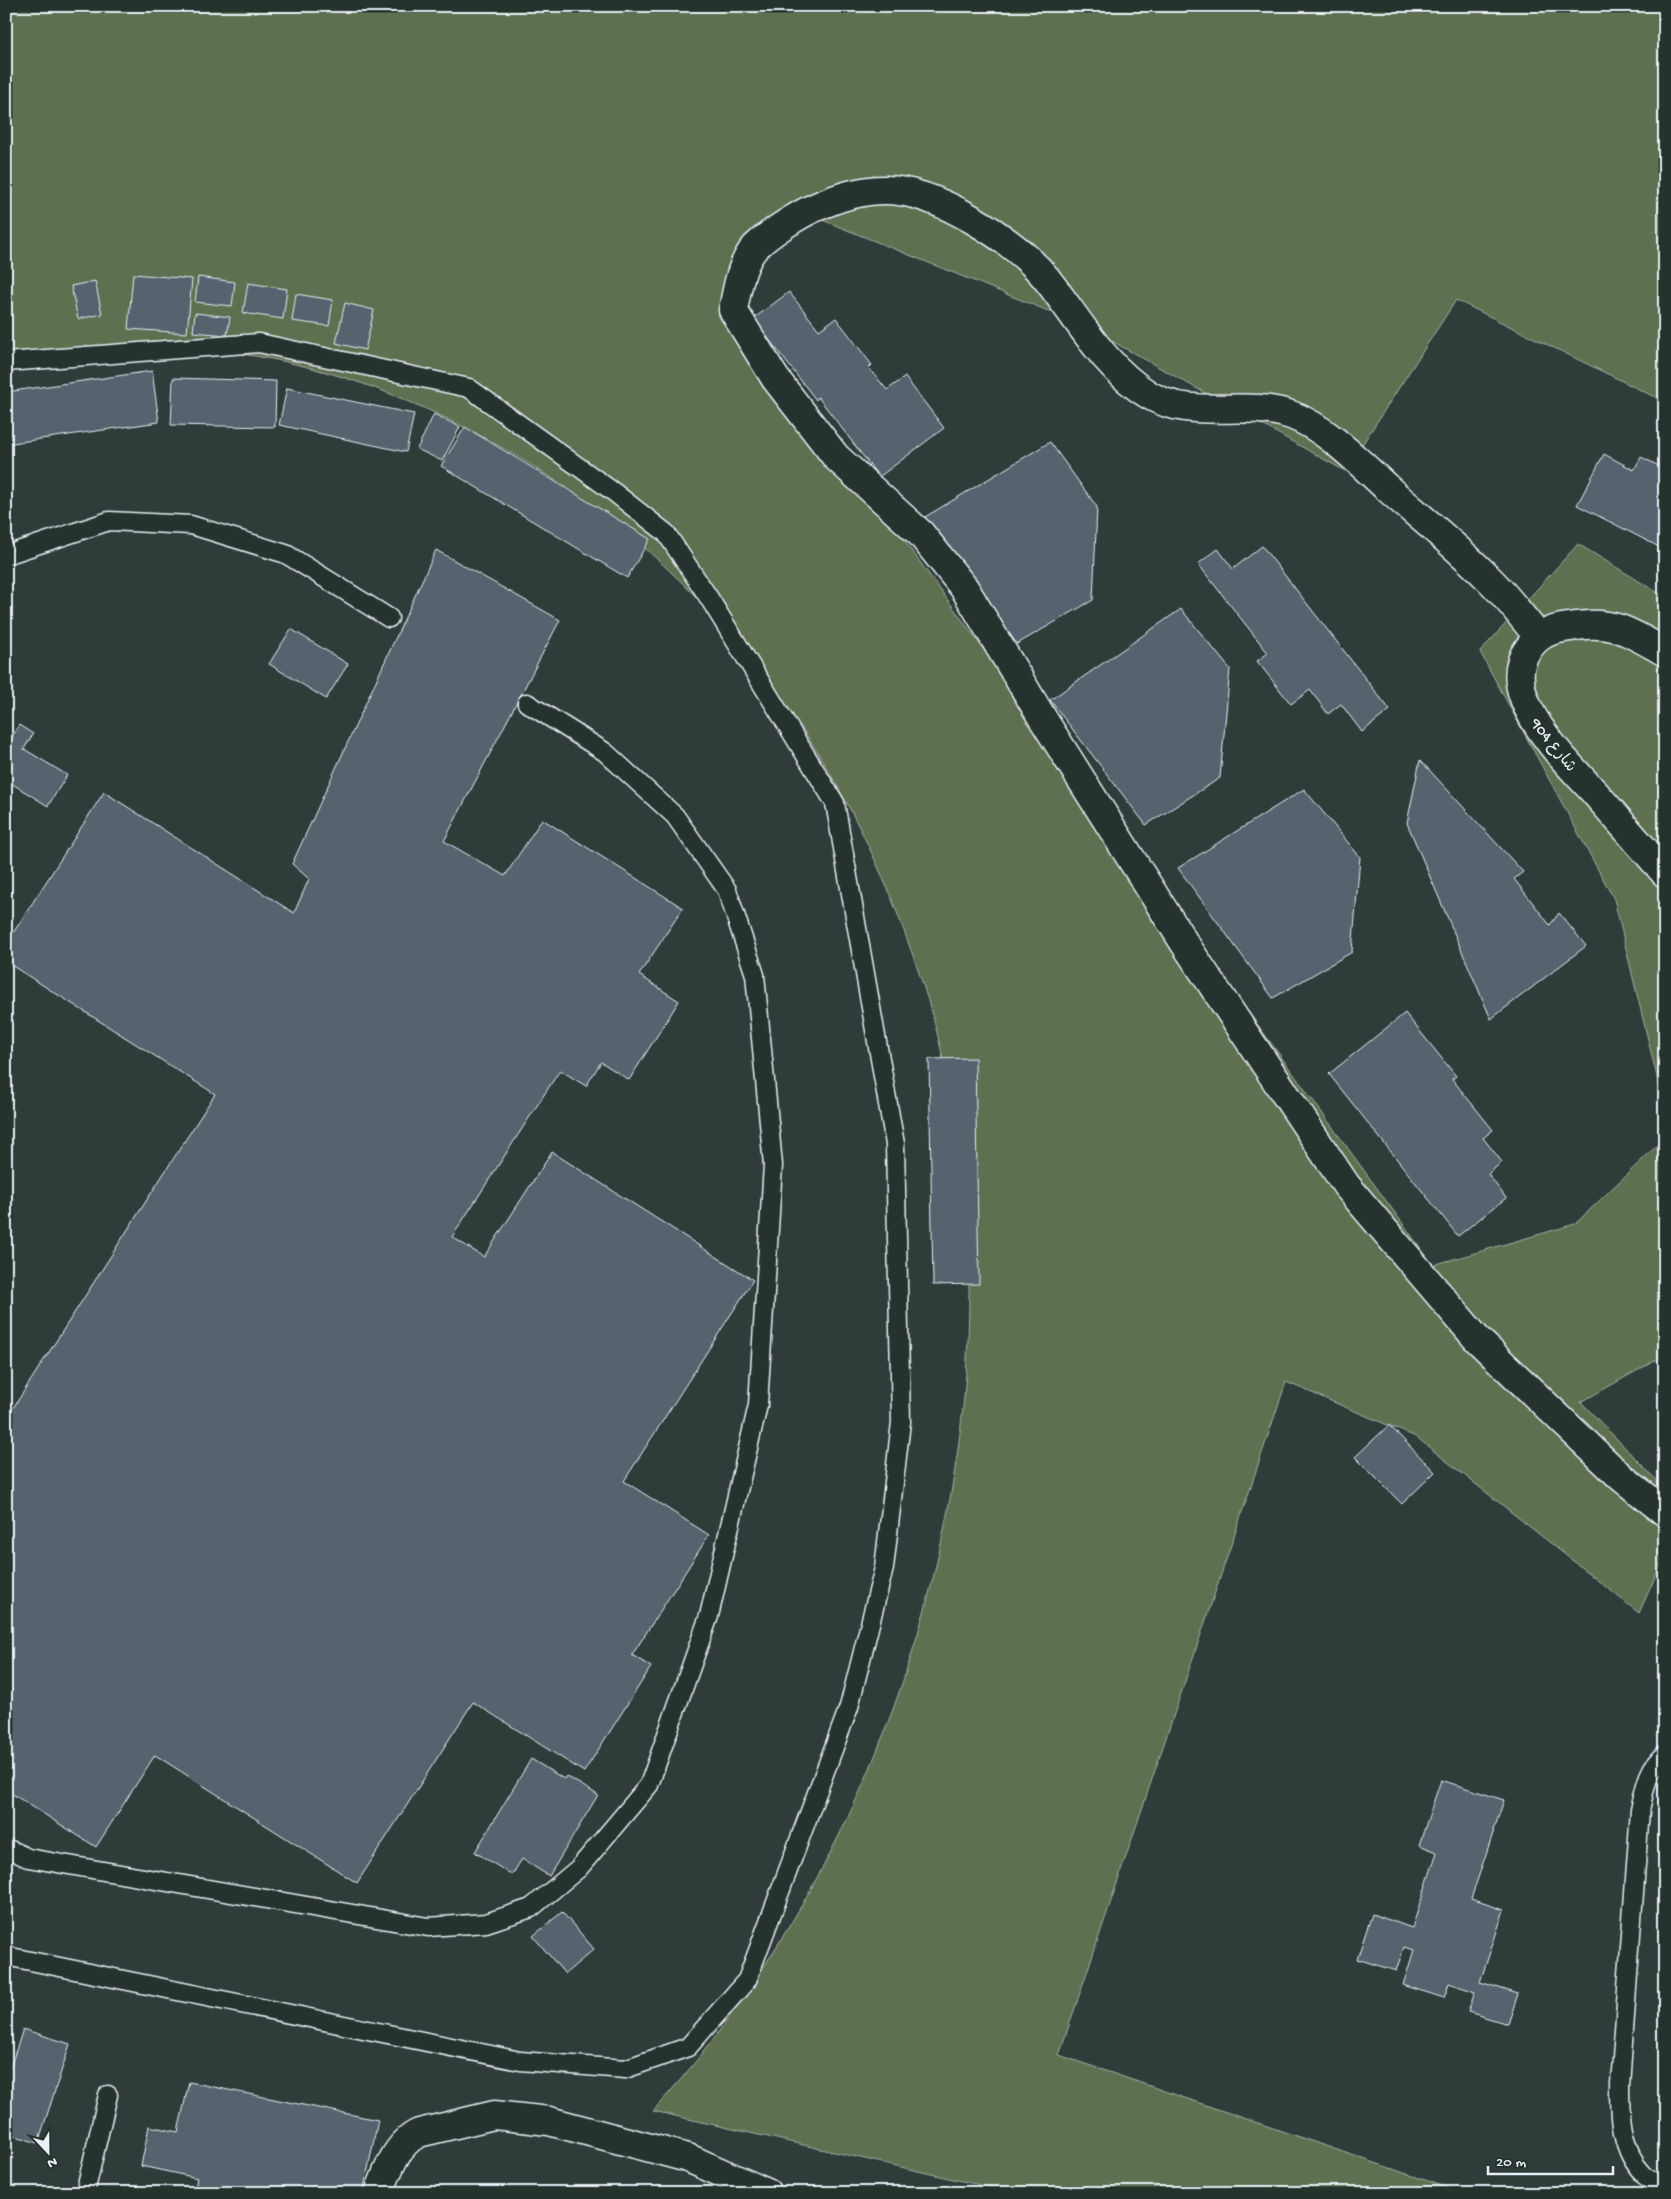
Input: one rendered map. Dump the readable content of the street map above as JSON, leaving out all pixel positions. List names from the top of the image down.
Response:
{
  "streets": {
    "street": ["شارع 904"]
  },
  "scale_bar": "20 m",
  "north": "bottom"
}
